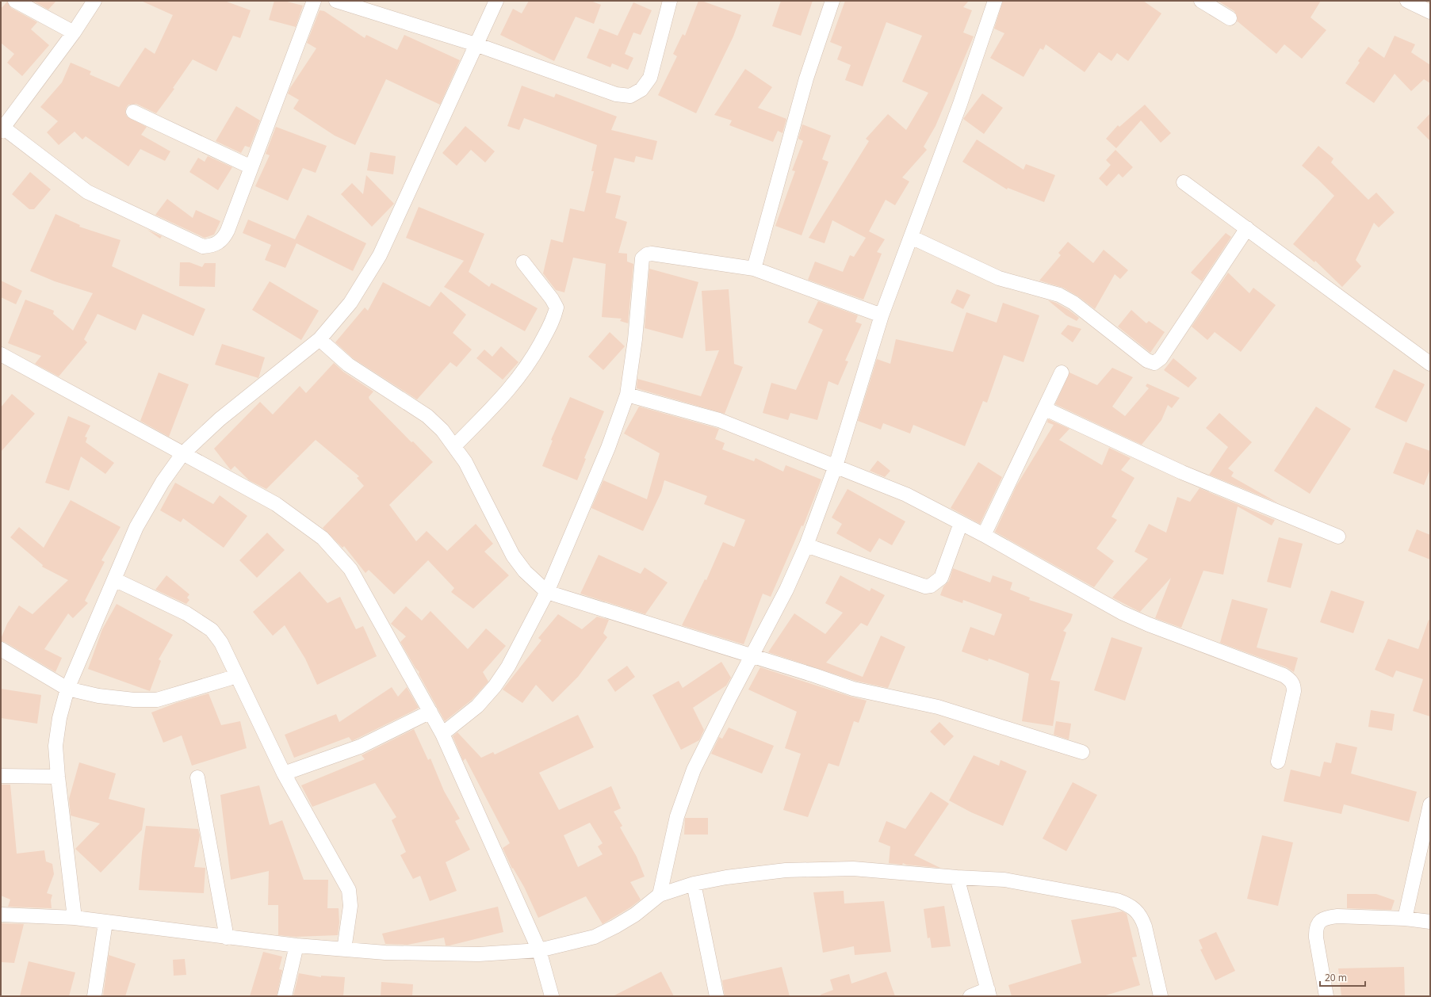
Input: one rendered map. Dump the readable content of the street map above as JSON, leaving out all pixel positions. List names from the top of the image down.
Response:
{
  "scale_bar": "20 m"
}
